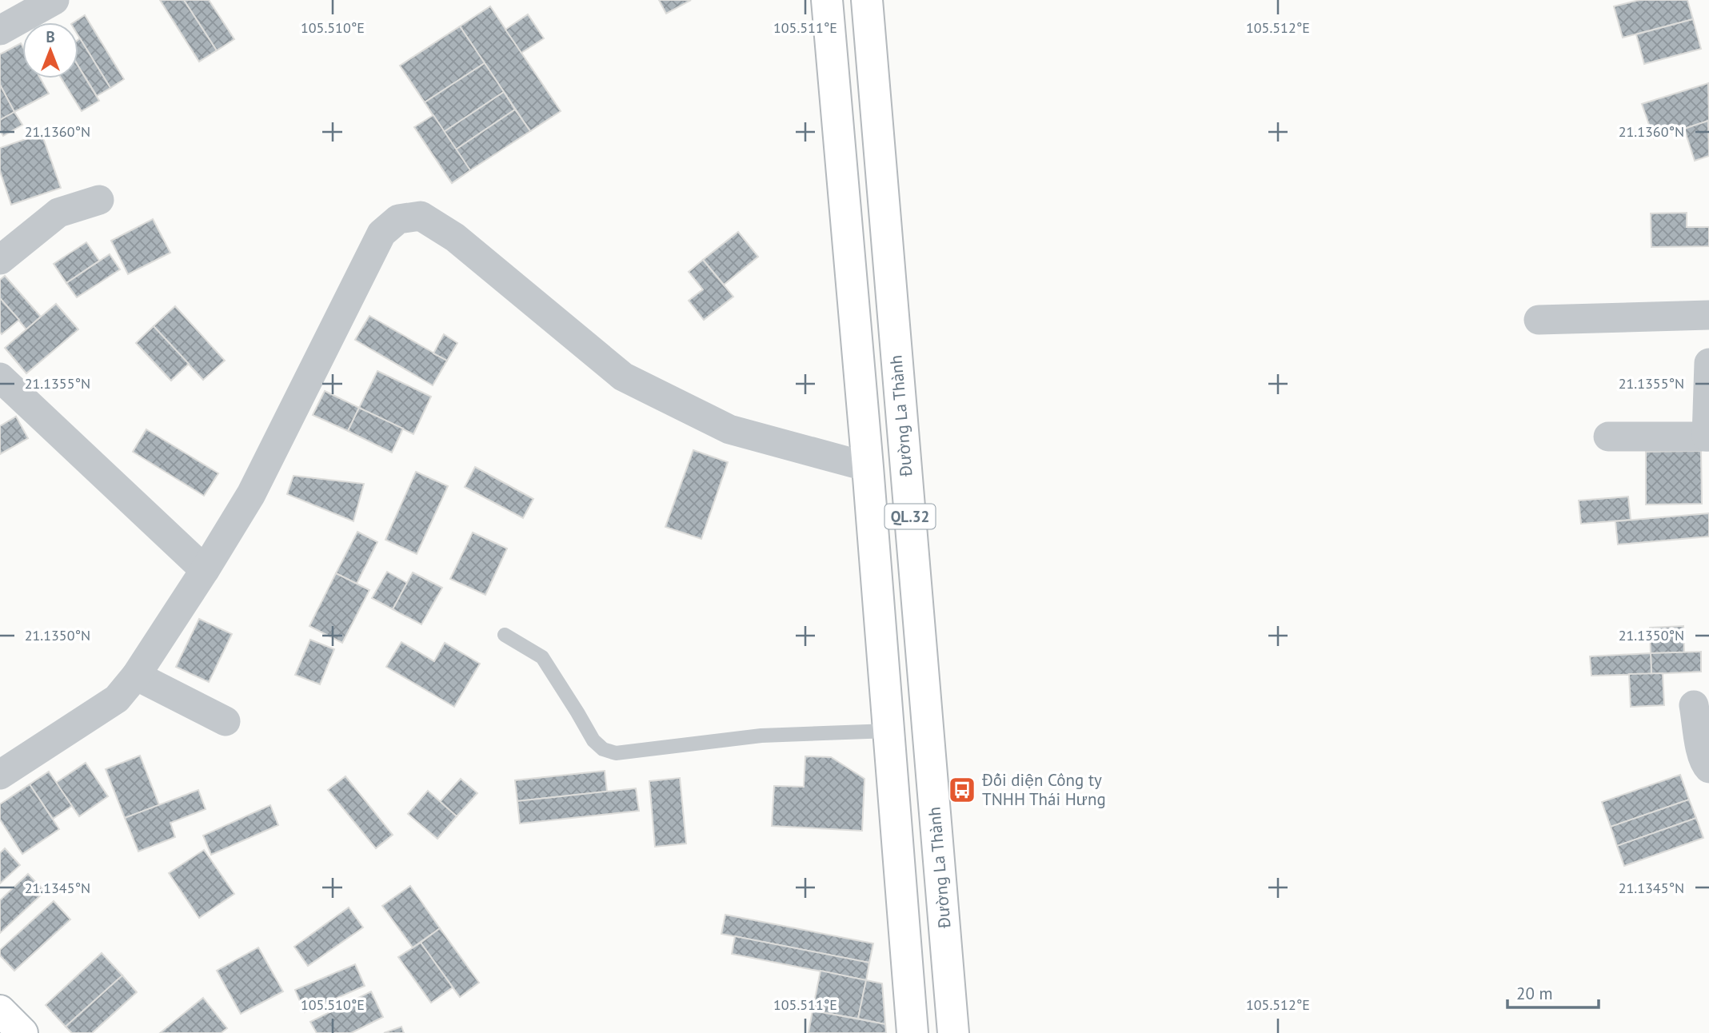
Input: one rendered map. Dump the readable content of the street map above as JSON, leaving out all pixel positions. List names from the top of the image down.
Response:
{
  "streets": {
    "main road": ["Đường La Thành", "QL.32"]
  },
  "places": {
    "bus stop": ["Đối diện Công ty TNHH Thái Hưng"]
  },
  "scale_bar": "20 m",
  "north": "top",
  "coordinates": [
    "105.510°E",
    "105.511°E",
    "105.512°E",
    "21.1360°N",
    "21.1355°N",
    "21.1350°N",
    "21.1345°N"
  ]
}
